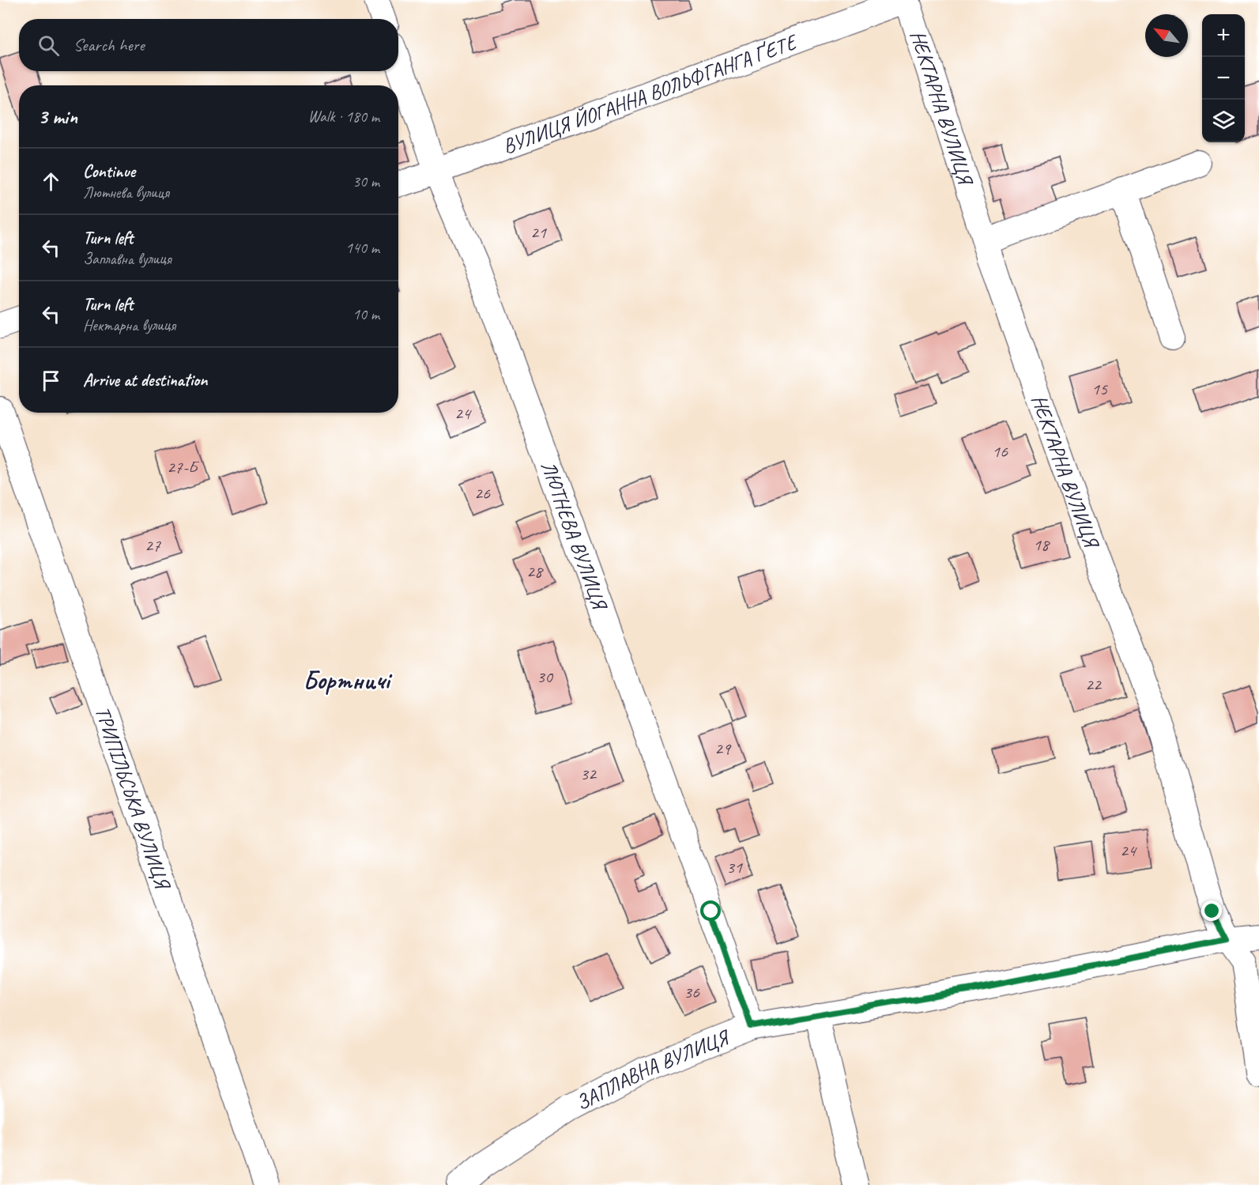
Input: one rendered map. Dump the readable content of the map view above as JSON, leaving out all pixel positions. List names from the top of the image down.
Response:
{
  "streets": {
    "street": [
      "ВУЛИЦЯ ЙОГАННА ВОЛЬФГАНГА ҐЕТЕ",
      "НЕКТАРНА ВУЛИЦЯ",
      "ЛЮТНЕВА ВУЛИЦЯ",
      "ТРИПІЛЬСЬКА ВУЛИЦЯ",
      "ЗАПЛАВНА ВУЛИЦЯ"
    ]
  },
  "crossings": [
    ["ВУЛИЦЯ ЙОГАННА ВОЛЬФГАНГА ҐЕТЕ", "НЕКТАРНА ВУЛИЦЯ"],
    ["ВУЛИЦЯ ЙОГАННА ВОЛЬФГАНГА ҐЕТЕ", "ЛЮТНЕВА ВУЛИЦЯ"],
    ["НЕКТАРНА ВУЛИЦЯ", "ЗАПЛАВНА ВУЛИЦЯ"],
    ["ЛЮТНЕВА ВУЛИЦЯ", "ЗАПЛАВНА ВУЛИЦЯ"]
  ],
  "districts": ["Бортничі"],
  "house_numbers": [
    "21",
    "15",
    "24",
    "16",
    "27-Б",
    "26",
    "18",
    "27",
    "28",
    "30",
    "22",
    "29",
    "32",
    "24",
    "31",
    "36"
  ],
  "north": "top left",
  "page": {
    "map_buttons": ["+", "−"],
    "search": "Search here",
    "heading": ["3 min", "Walk · 180 m"],
    "list": [
      ["Continue", "Лютнева вулиця", "30 m"],
      ["Turn left", "Заплавна вулиця", "140 m"],
      ["Turn left", "Нектарна вулиця", "10 m"],
      "Arrive at destination"
    ]
  }
}
